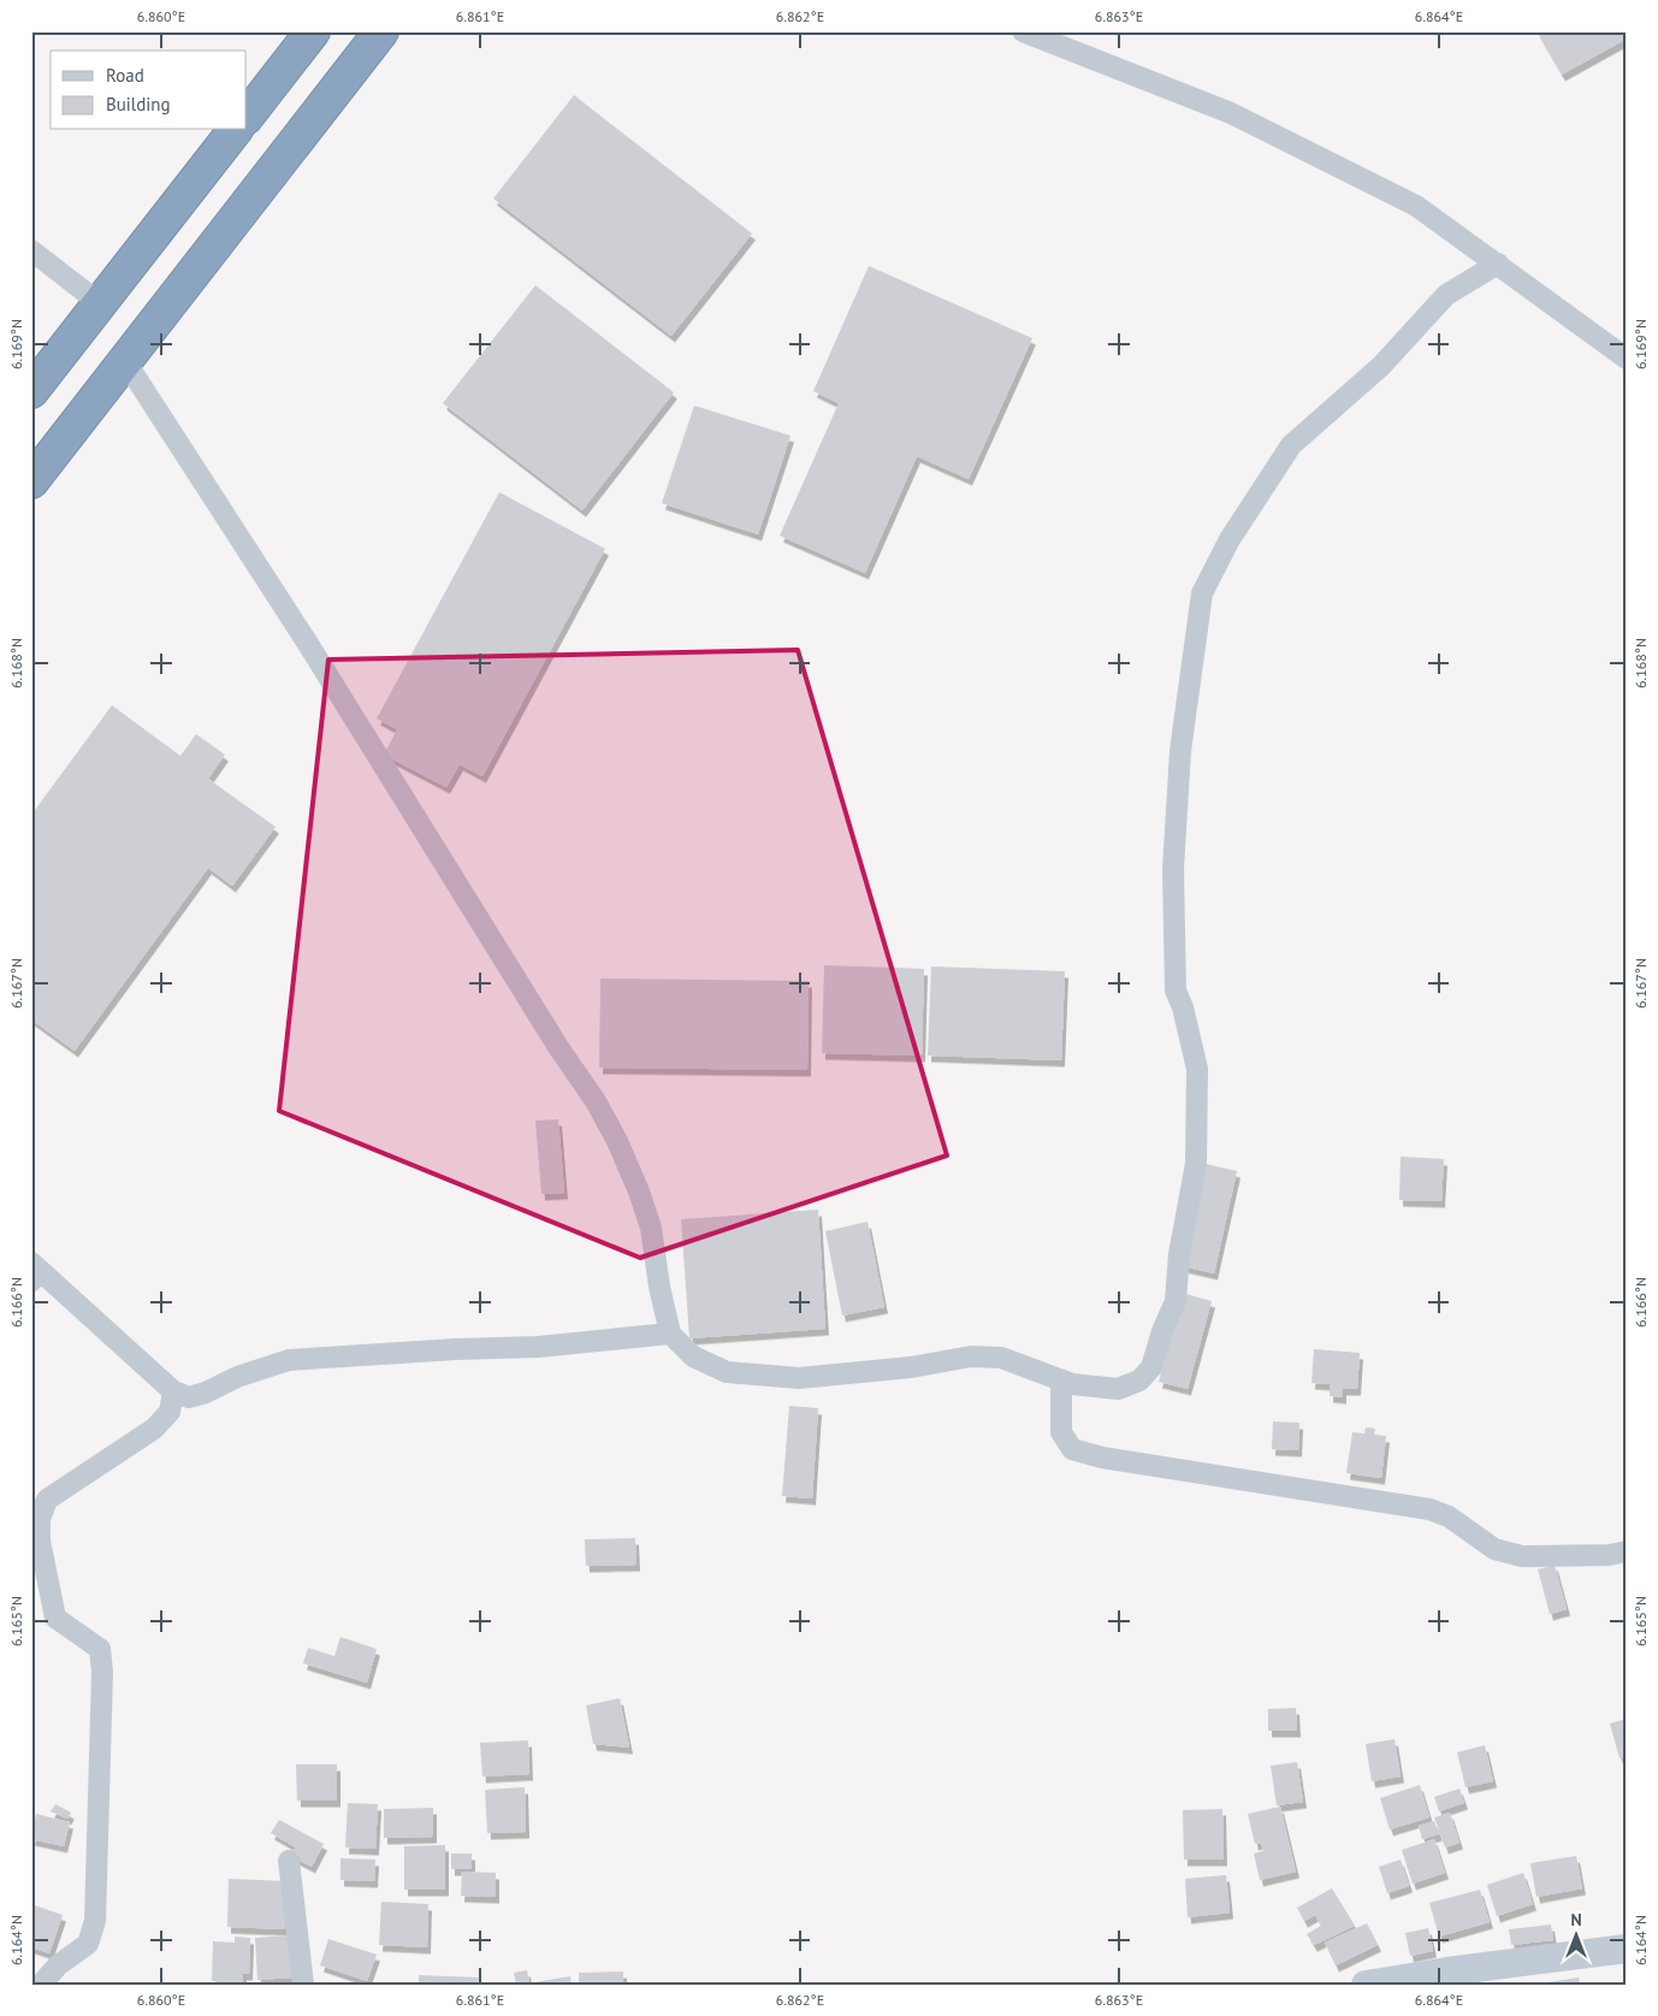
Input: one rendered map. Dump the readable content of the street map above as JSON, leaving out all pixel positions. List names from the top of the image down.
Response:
{
  "legend": ["Road", "Building"],
  "north": "top",
  "coordinates": [
    "6.860°E",
    "6.861°E",
    "6.862°E",
    "6.863°E",
    "6.864°E",
    "6.169°N",
    "6.168°N",
    "6.167°N",
    "6.166°N",
    "6.165°N",
    "6.164°N"
  ]
}
